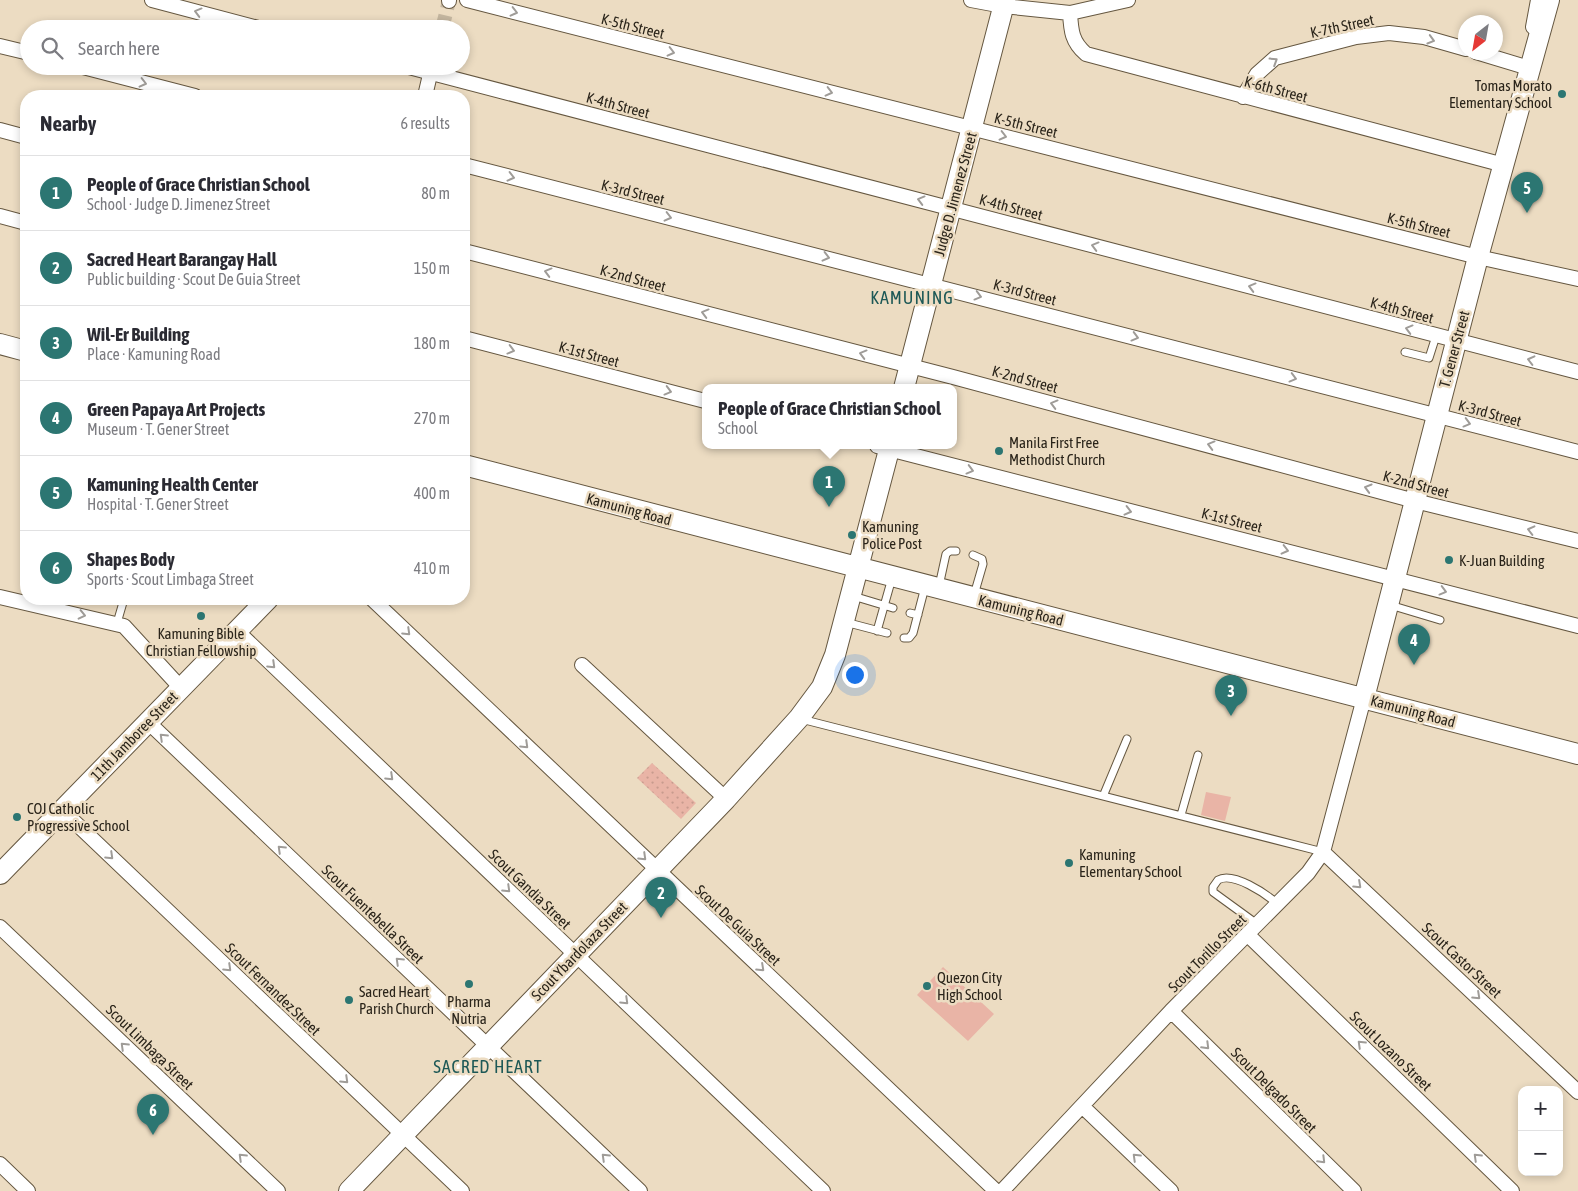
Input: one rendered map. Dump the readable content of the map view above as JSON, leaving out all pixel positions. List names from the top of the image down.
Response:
{
  "streets": {
    "street": [
      "K-5th Street",
      "K-7th Street",
      "K-6th Street",
      "K-4th Street",
      "K-3rd Street",
      "Judge D. Jimenez Street",
      "K-2nd Street",
      "T. Gener Street",
      "K-1st Street",
      "Kamuning Road",
      "11th Jamboree Street",
      "Scout Gandia Street",
      "Scout Fuentebella Street",
      "Scout De Guia Street",
      "Scout Ybardolaza Street",
      "Scout Torillo Street",
      "Scout Castor Street",
      "Scout Fernandez Street",
      "Scout Limbaga Street",
      "Scout Lozano Street",
      "Scout Delgado Street"
    ]
  },
  "crossings": [
    ["K-5th Street", "Judge D. Jimenez Street"],
    ["K-5th Street", "T. Gener Street"],
    ["K-7th Street", "K-6th Street"],
    ["K-6th Street", "T. Gener Street"],
    ["K-4th Street", "Judge D. Jimenez Street"],
    ["K-4th Street", "T. Gener Street"],
    ["K-3rd Street", "Judge D. Jimenez Street"],
    ["K-3rd Street", "T. Gener Street"],
    ["Judge D. Jimenez Street", "K-2nd Street"],
    ["K-2nd Street", "T. Gener Street"],
    ["T. Gener Street", "K-1st Street"],
    ["T. Gener Street", "Kamuning Road"],
    ["T. Gener Street", "Scout Torillo Street"],
    ["Kamuning Road", "Scout Ybardolaza Street"],
    ["Kamuning Road", "Scout Torillo Street"],
    ["11th Jamboree Street", "Scout Gandia Street"],
    ["11th Jamboree Street", "Scout Fuentebella Street"],
    ["11th Jamboree Street", "Scout Fernandez Street"],
    ["Scout Gandia Street", "Scout Ybardolaza Street"],
    ["Scout Fuentebella Street", "Scout Ybardolaza Street"],
    ["Scout De Guia Street", "Scout Ybardolaza Street"],
    ["Scout Ybardolaza Street", "Scout Fernandez Street"],
    ["Scout Torillo Street", "Scout Castor Street"],
    ["Scout Torillo Street", "Scout Lozano Street"],
    ["Scout Torillo Street", "Scout Delgado Street"]
  ],
  "one_way": [
    "K-5th Street",
    "K-7th Street",
    "K-4th Street",
    "K-3rd Street",
    "K-2nd Street",
    "K-1st Street",
    "Scout Gandia Street",
    "Scout Fuentebella Street",
    "Scout De Guia Street",
    "Scout Castor Street",
    "Scout Fernandez Street",
    "Scout Limbaga Street",
    "Scout Lozano Street",
    "Scout Delgado Street"
  ],
  "districts": ["KAMUNING", "SACRED HEART"],
  "places": [
    "Tomas Morato Elementary School",
    "Manila First Free Methodist Church",
    "Kamuning Police Post",
    "K-Juan Building",
    "Kamuning Bible Christian Fellowship",
    "COJ Catholic Progressive School",
    "Kamuning Elementary School",
    "Pharma Nutria",
    "Quezon City High School",
    "Sacred Heart Parish Church"
  ],
  "north": "bottom left",
  "page": {
    "search": "Search here",
    "heading": ["Nearby", "6 results"],
    "list": [
      {
        "mark": "1",
        "name": "People of Grace Christian School",
        "note": "School · Judge D. Jimenez Street",
        "value": "80 m"
      },
      {
        "mark": "2",
        "name": "Sacred Heart Barangay Hall",
        "note": "Public building · Scout De Guia Street",
        "value": "150 m"
      },
      {
        "mark": "3",
        "name": "Wil-Er Building",
        "note": "Place · Kamuning Road",
        "value": "180 m"
      },
      {
        "mark": "4",
        "name": "Green Papaya Art Projects",
        "note": "Museum · T. Gener Street",
        "value": "270 m"
      },
      {
        "mark": "5",
        "name": "Kamuning Health Center",
        "note": "Hospital · T. Gener Street",
        "value": "400 m"
      },
      {
        "mark": "6",
        "name": "Shapes Body",
        "note": "Sports · Scout Limbaga Street",
        "value": "410 m"
      }
    ],
    "pins": [
      "5",
      "1",
      "4",
      "3",
      "2",
      "6"
    ],
    "popup": ["People of Grace Christian School", "School"],
    "map_buttons": ["+", "−"]
  }
}
